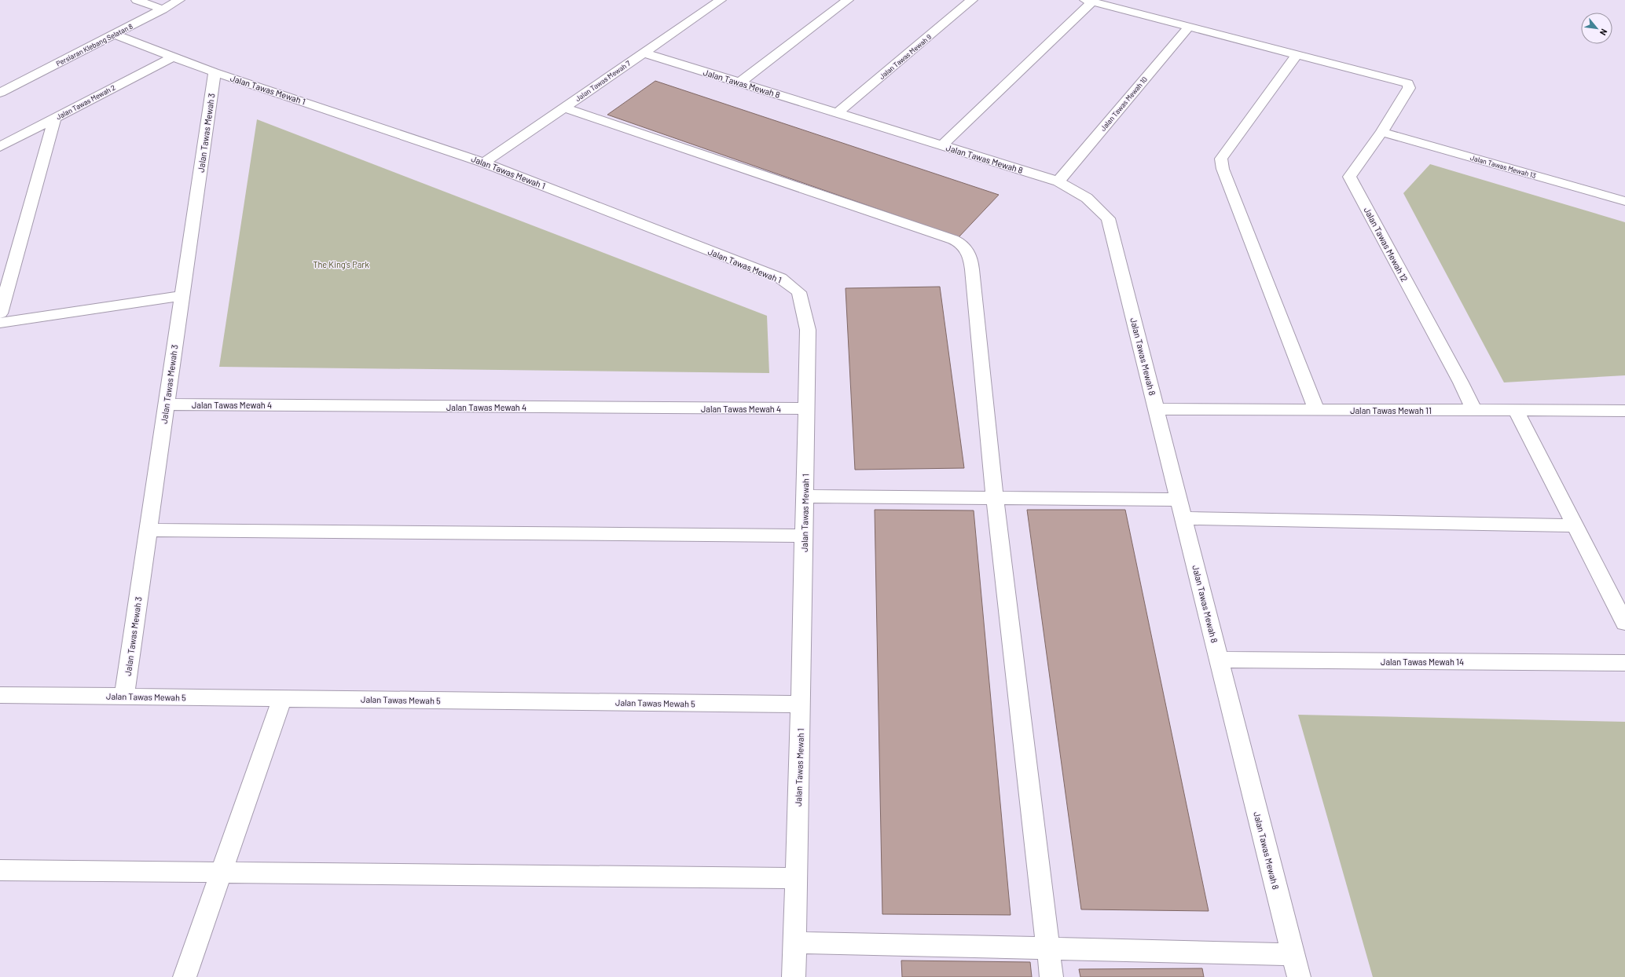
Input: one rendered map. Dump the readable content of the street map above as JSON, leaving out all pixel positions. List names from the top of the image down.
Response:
{
  "streets": {
    "street": [
      "Persiaran Klebang Selatan 8",
      "Jalan Tawas Mewah 9",
      "Jalan Tawas Mewah 7",
      "Jalan Tawas Mewah 8",
      "Jalan Tawas Mewah 1",
      "Jalan Tawas Mewah 2",
      "Jalan Tawas Mewah 10",
      "Jalan Tawas Mewah 3",
      "Jalan Tawas Mewah 13",
      "Jalan Tawas Mewah 12",
      "Jalan Tawas Mewah 4",
      "Jalan Tawas Mewah 11",
      "Jalan Tawas Mewah 14",
      "Jalan Tawas Mewah 5"
    ]
  },
  "crossings": [
    ["Persiaran Klebang Selatan 8", "Jalan Tawas Mewah 1"],
    ["Jalan Tawas Mewah 9", "Jalan Tawas Mewah 8"],
    ["Jalan Tawas Mewah 7", "Jalan Tawas Mewah 8"],
    ["Jalan Tawas Mewah 7", "Jalan Tawas Mewah 1"],
    ["Jalan Tawas Mewah 8", "Jalan Tawas Mewah 10"],
    ["Jalan Tawas Mewah 8", "Jalan Tawas Mewah 11"],
    ["Jalan Tawas Mewah 8", "Jalan Tawas Mewah 14"],
    ["Jalan Tawas Mewah 1", "Jalan Tawas Mewah 2"],
    ["Jalan Tawas Mewah 1", "Jalan Tawas Mewah 3"],
    ["Jalan Tawas Mewah 1", "Jalan Tawas Mewah 4"],
    ["Jalan Tawas Mewah 1", "Jalan Tawas Mewah 5"],
    ["Jalan Tawas Mewah 3", "Jalan Tawas Mewah 4"],
    ["Jalan Tawas Mewah 3", "Jalan Tawas Mewah 5"],
    ["Jalan Tawas Mewah 13", "Jalan Tawas Mewah 12"],
    ["Jalan Tawas Mewah 12", "Jalan Tawas Mewah 11"]
  ],
  "parks": ["The King's Park"],
  "north": "bottom right"
}
